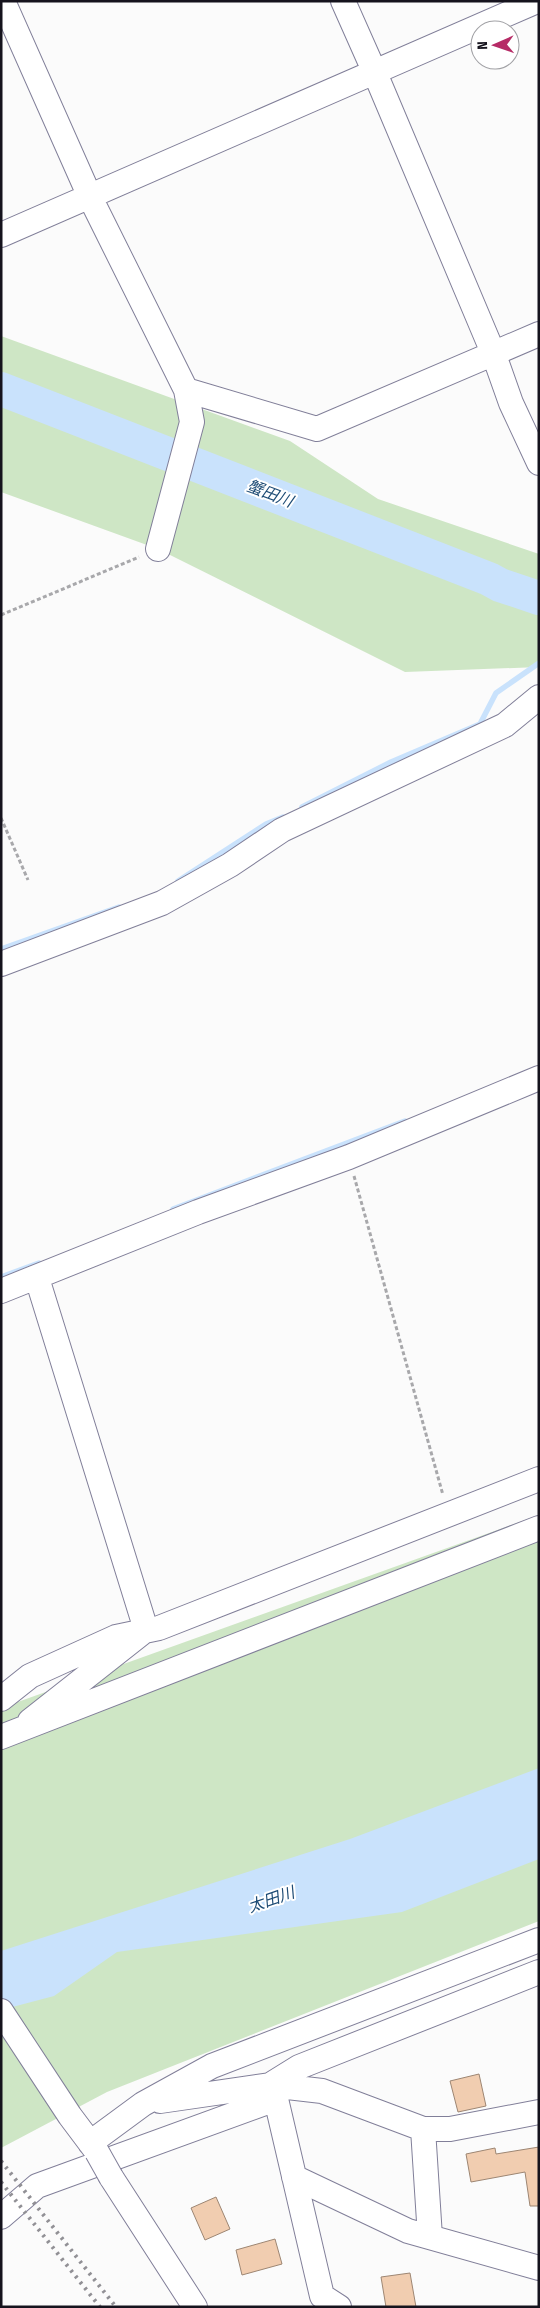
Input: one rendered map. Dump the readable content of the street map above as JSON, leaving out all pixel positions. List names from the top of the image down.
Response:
{
  "water": ["蟹田川", "太田川"],
  "north": "left"
}
